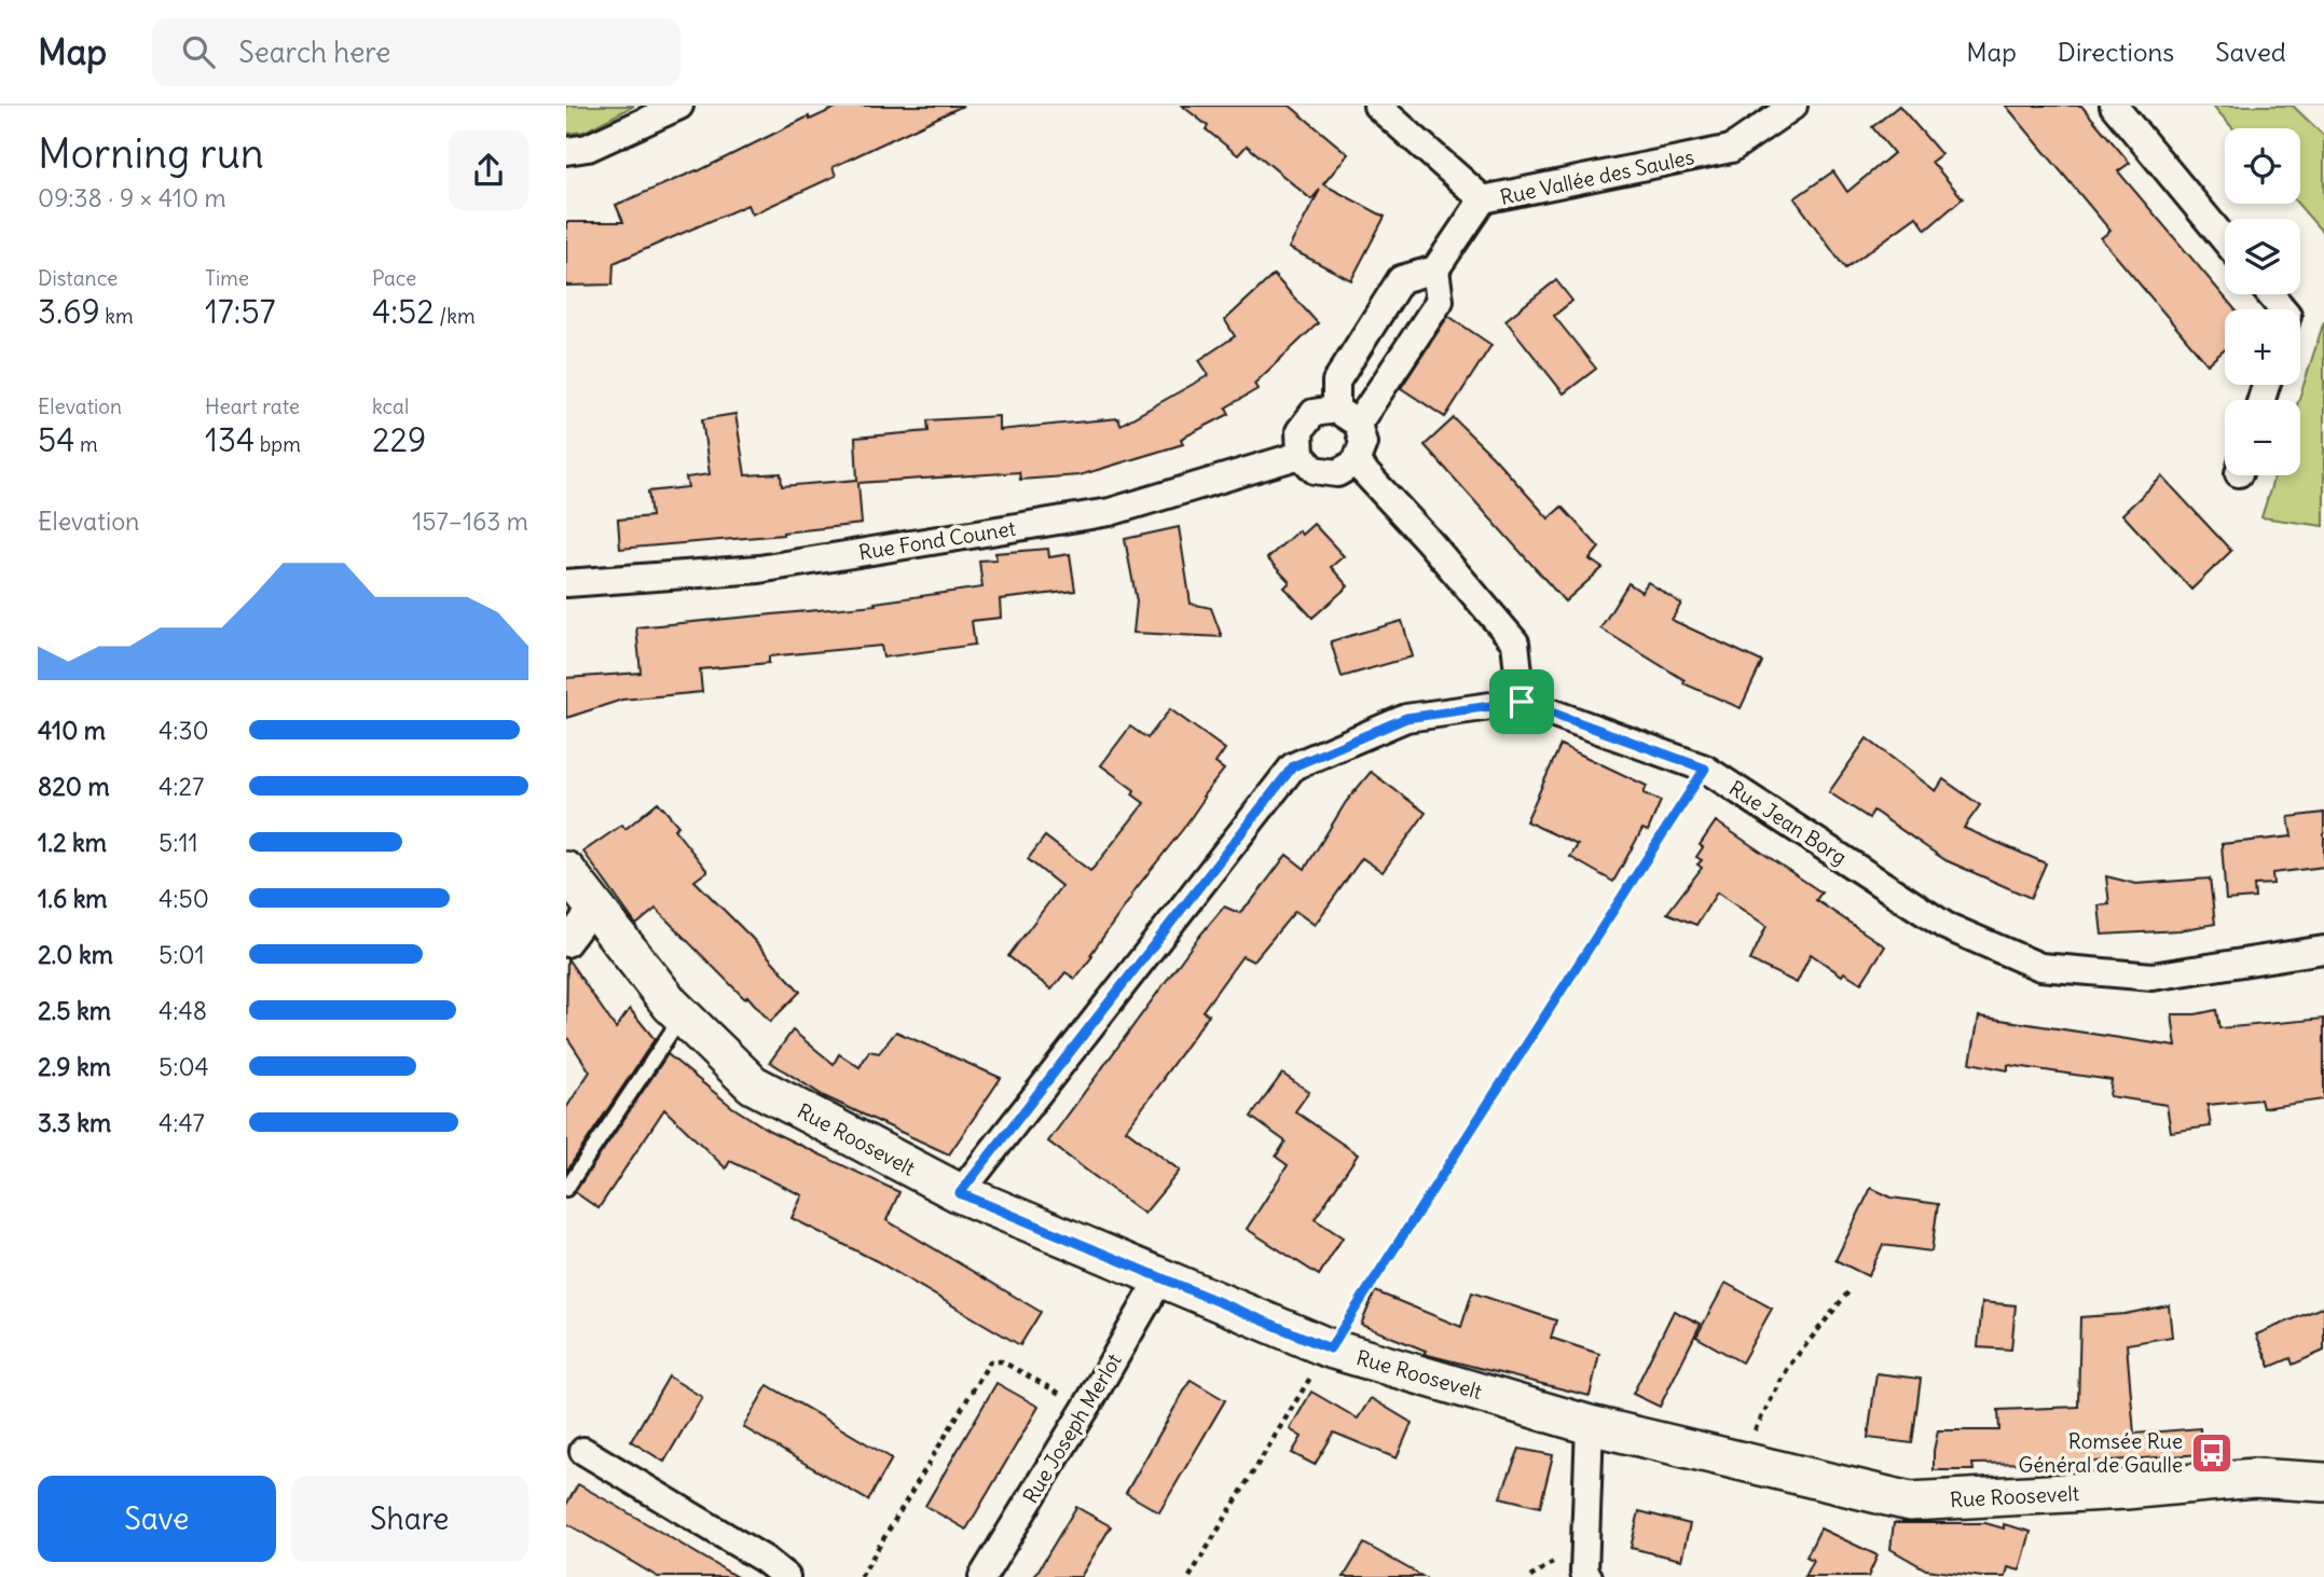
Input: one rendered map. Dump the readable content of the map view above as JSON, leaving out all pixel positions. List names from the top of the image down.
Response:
{
  "streets": {
    "main road": ["Rue Roosevelt"],
    "street": [
      "Rue Vallée des Saules",
      "Rue Fond Counet",
      "Rue Jean Borg",
      "Rue Joseph Merlot"
    ]
  },
  "crossings": [
    ["Rue Jean Borg", "Rue Roosevelt"],
    ["Rue Roosevelt", "Rue Joseph Merlot"]
  ],
  "places": {
    "bus stop": ["Romsée Rue Général de Gaulle"]
  },
  "page": {
    "header": "Map",
    "search": "Search here",
    "nav": ["Map", "Directions", "Saved"],
    "heading": ["Morning run", "09:38 · 9 × 410 m"],
    "map_buttons": ["+", "−"],
    "stats": [
      ["Distance", "3.69 km"],
      ["Time", "17:57"],
      ["Pace", "4:52 /km"],
      ["Elevation", "54 m"],
      ["Heart rate", "134 bpm"],
      ["kcal", "229"]
    ],
    "chart": ["Elevation", "157–163 m"],
    "list": [
      {
        "name": "410 m",
        "note": "4:30"
      },
      {
        "name": "820 m",
        "note": "4:27"
      },
      {
        "name": "1.2 km",
        "note": "5:11"
      },
      {
        "name": "1.6 km",
        "note": "4:50"
      },
      {
        "name": "2.0 km",
        "note": "5:01"
      },
      {
        "name": "2.5 km",
        "note": "4:48"
      },
      {
        "name": "2.9 km",
        "note": "5:04"
      },
      {
        "name": "3.3 km",
        "note": "4:47"
      }
    ],
    "buttons": ["Save", "Share"]
  }
}
